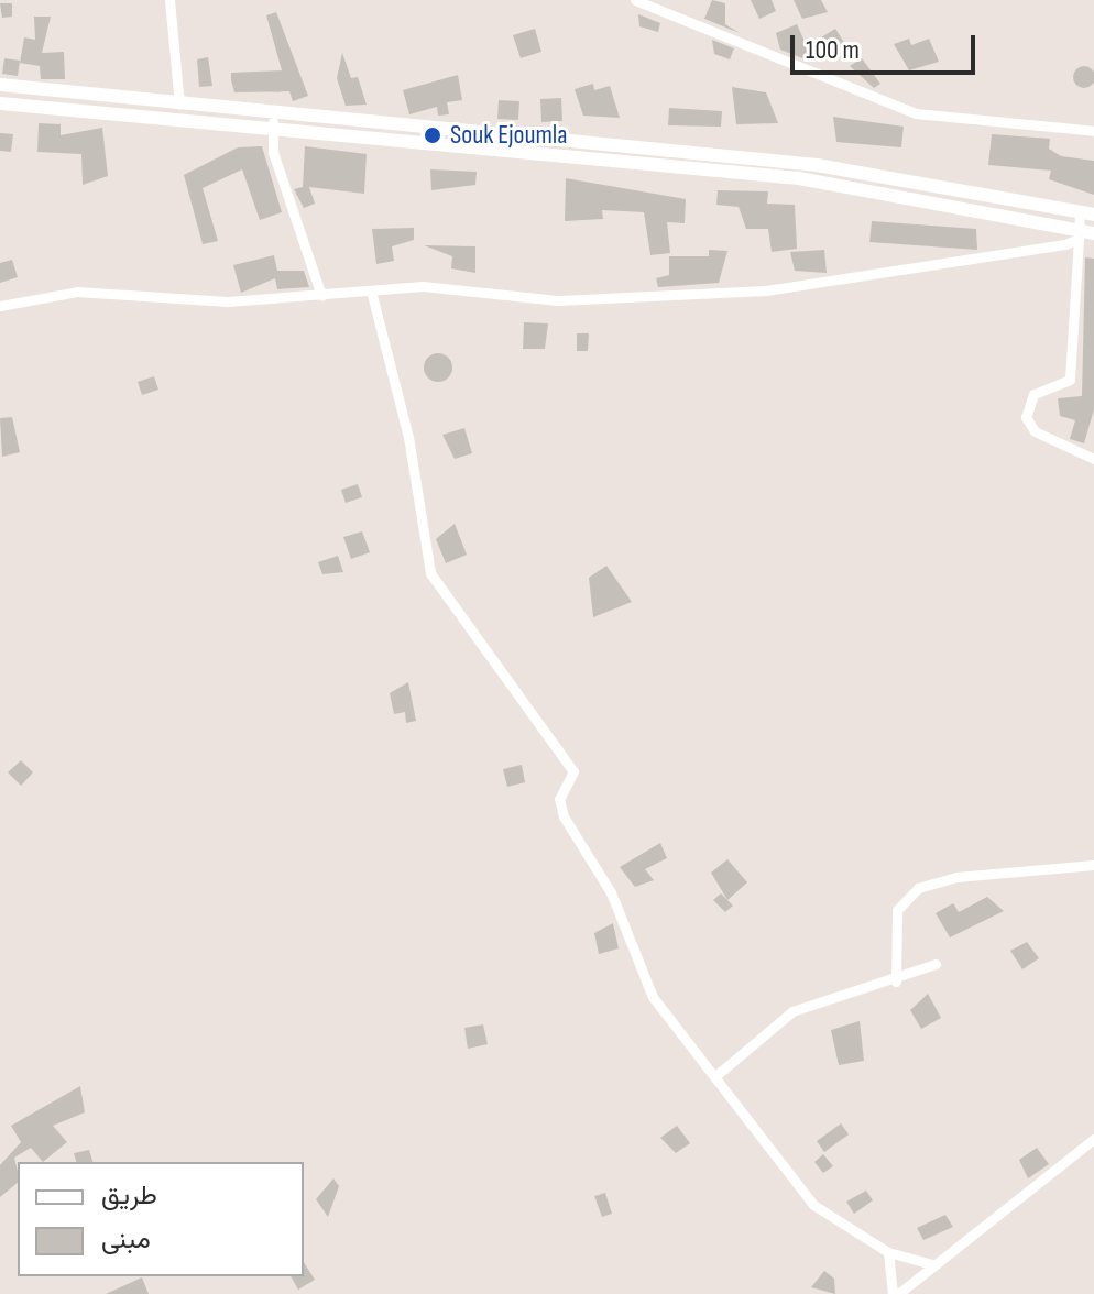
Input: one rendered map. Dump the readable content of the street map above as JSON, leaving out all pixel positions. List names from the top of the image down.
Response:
{
  "places": ["Souk Ejoumla"],
  "legend": ["طريق", "مبنى"],
  "scale_bar": "100 m"
}
